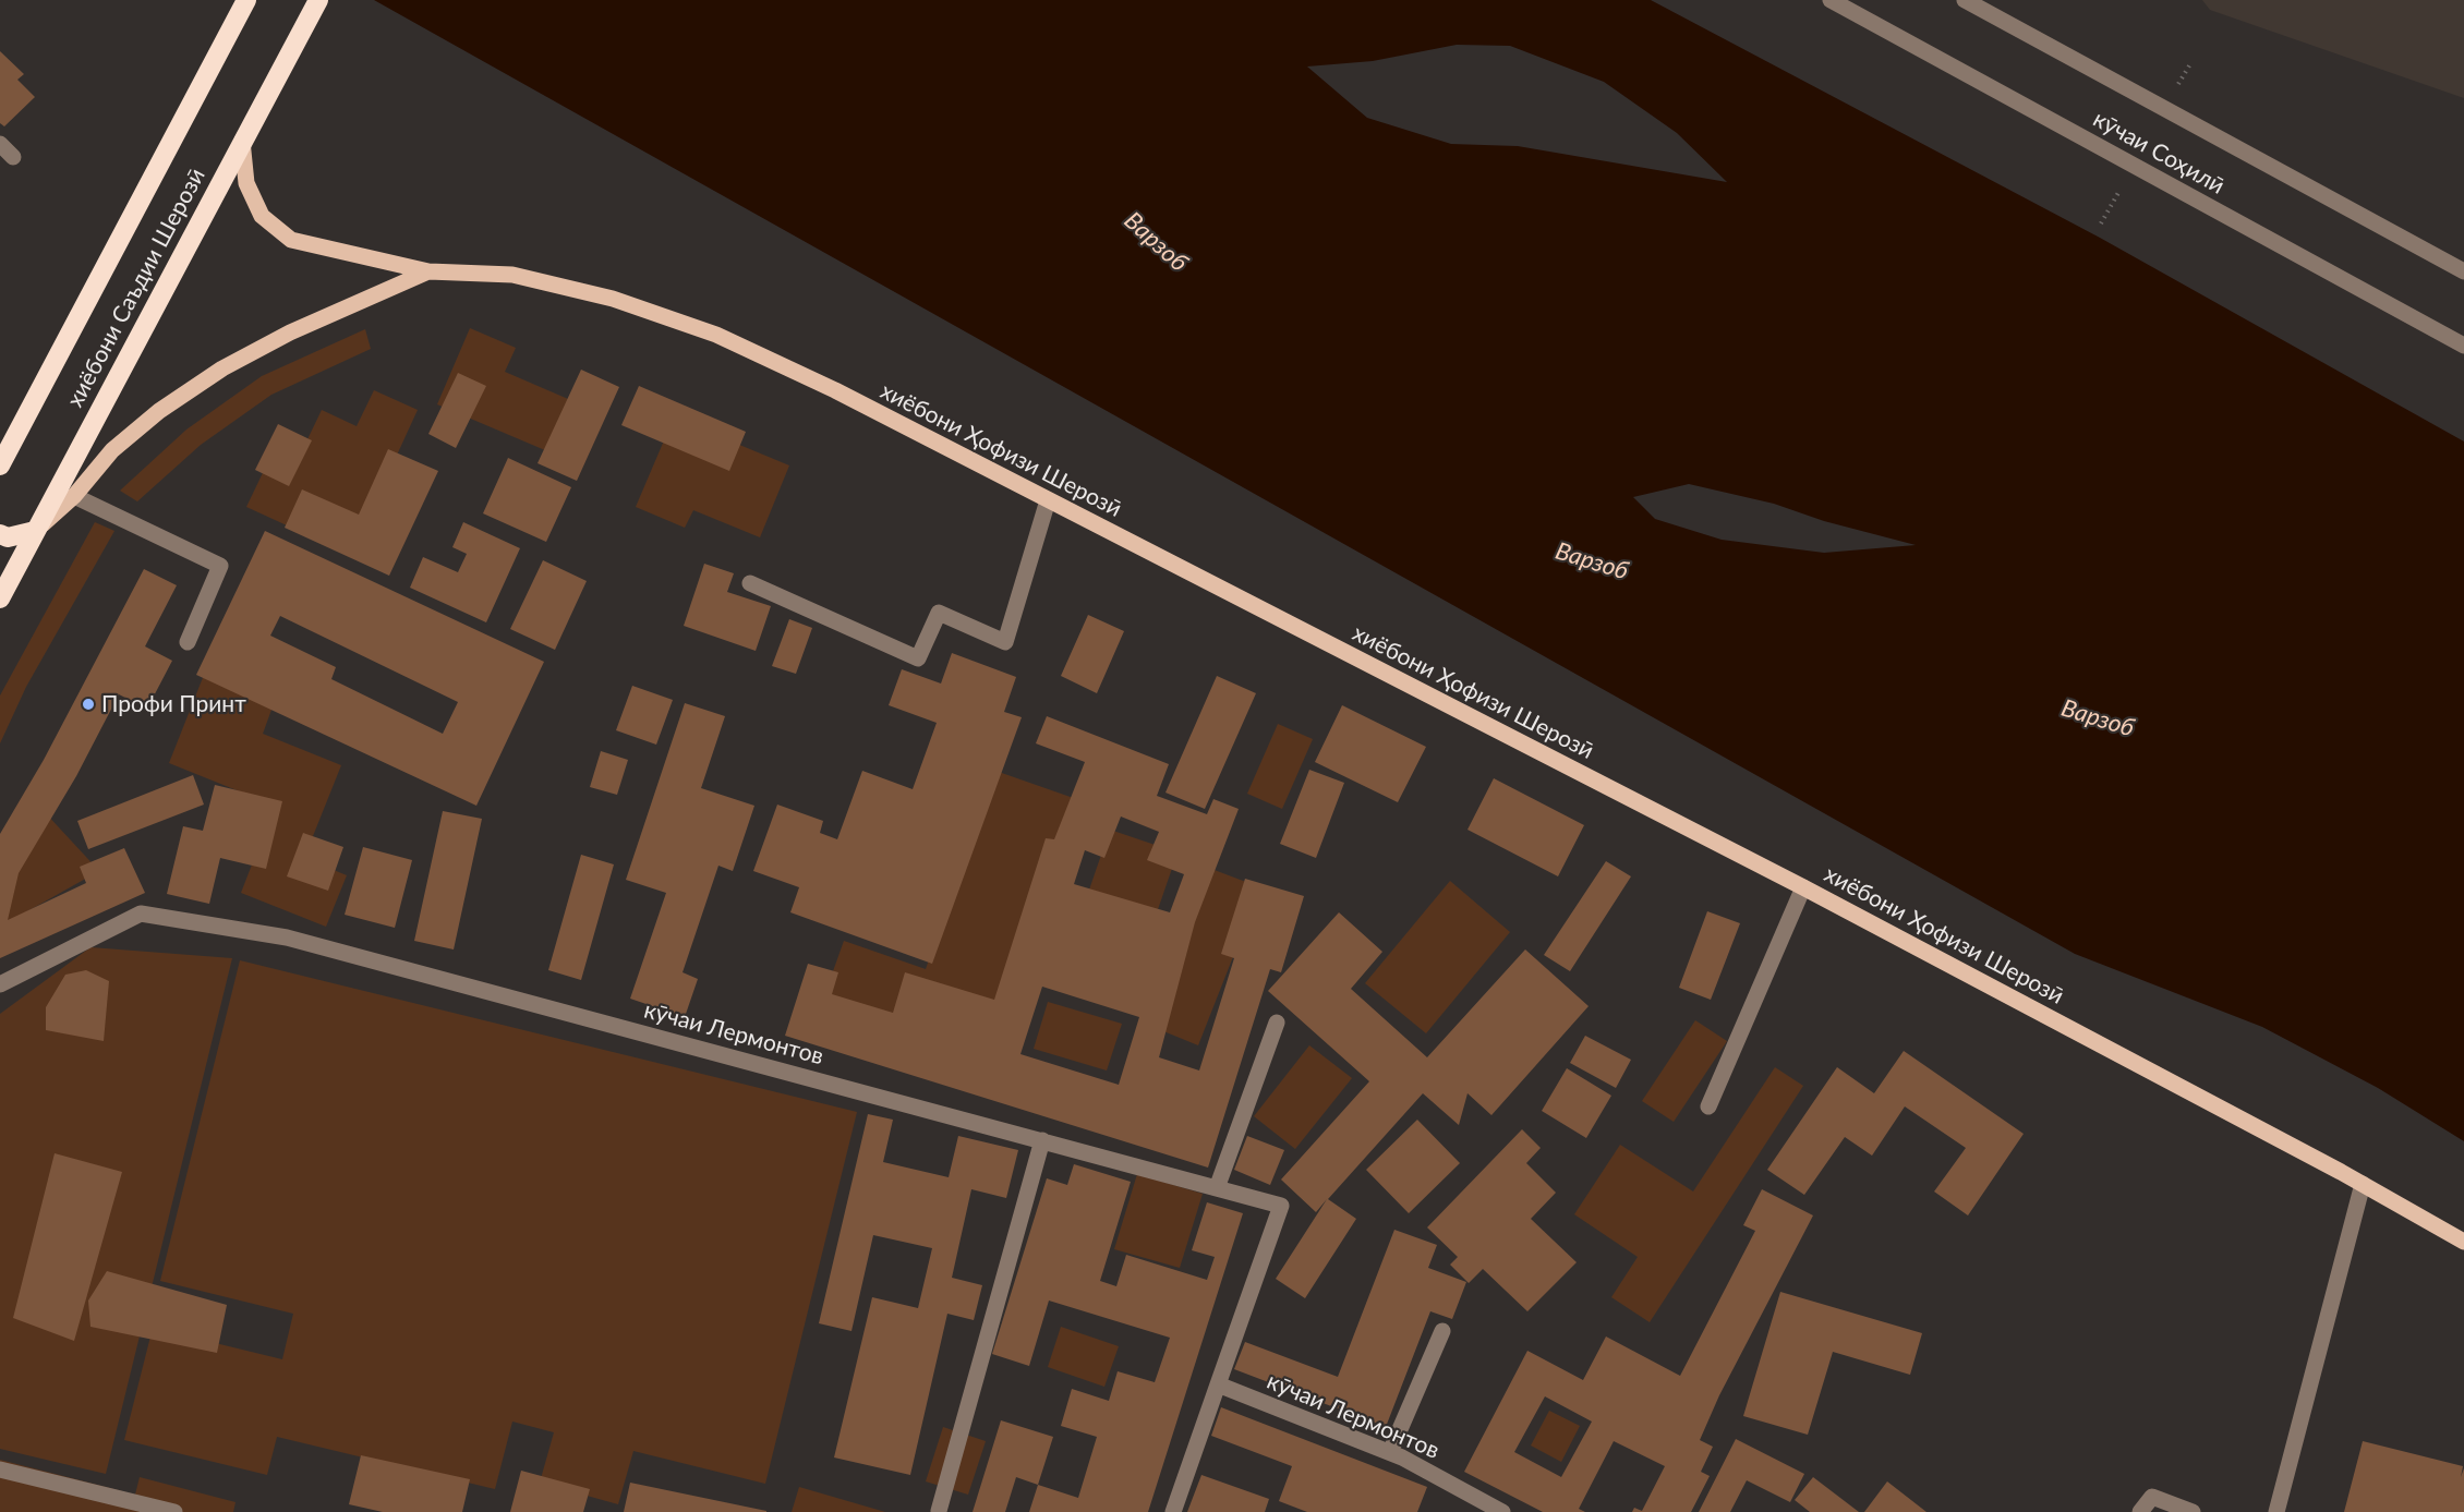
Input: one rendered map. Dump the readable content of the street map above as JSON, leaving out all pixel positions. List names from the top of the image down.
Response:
{
  "streets": {
    "highway": ["хиёбони Саъдии Шерозӣ"],
    "main road": ["хиёбони Ҳофизи Шерозӣ"],
    "street": ["кӯчаи Соҳилӣ", "кӯчаи Лермонтов"]
  },
  "crossings": [
    ["хиёбони Саъдии Шерозӣ", "хиёбони Ҳофизи Шерозӣ"]
  ],
  "water": ["Варзоб"],
  "places": ["Профи Принт"]
}
